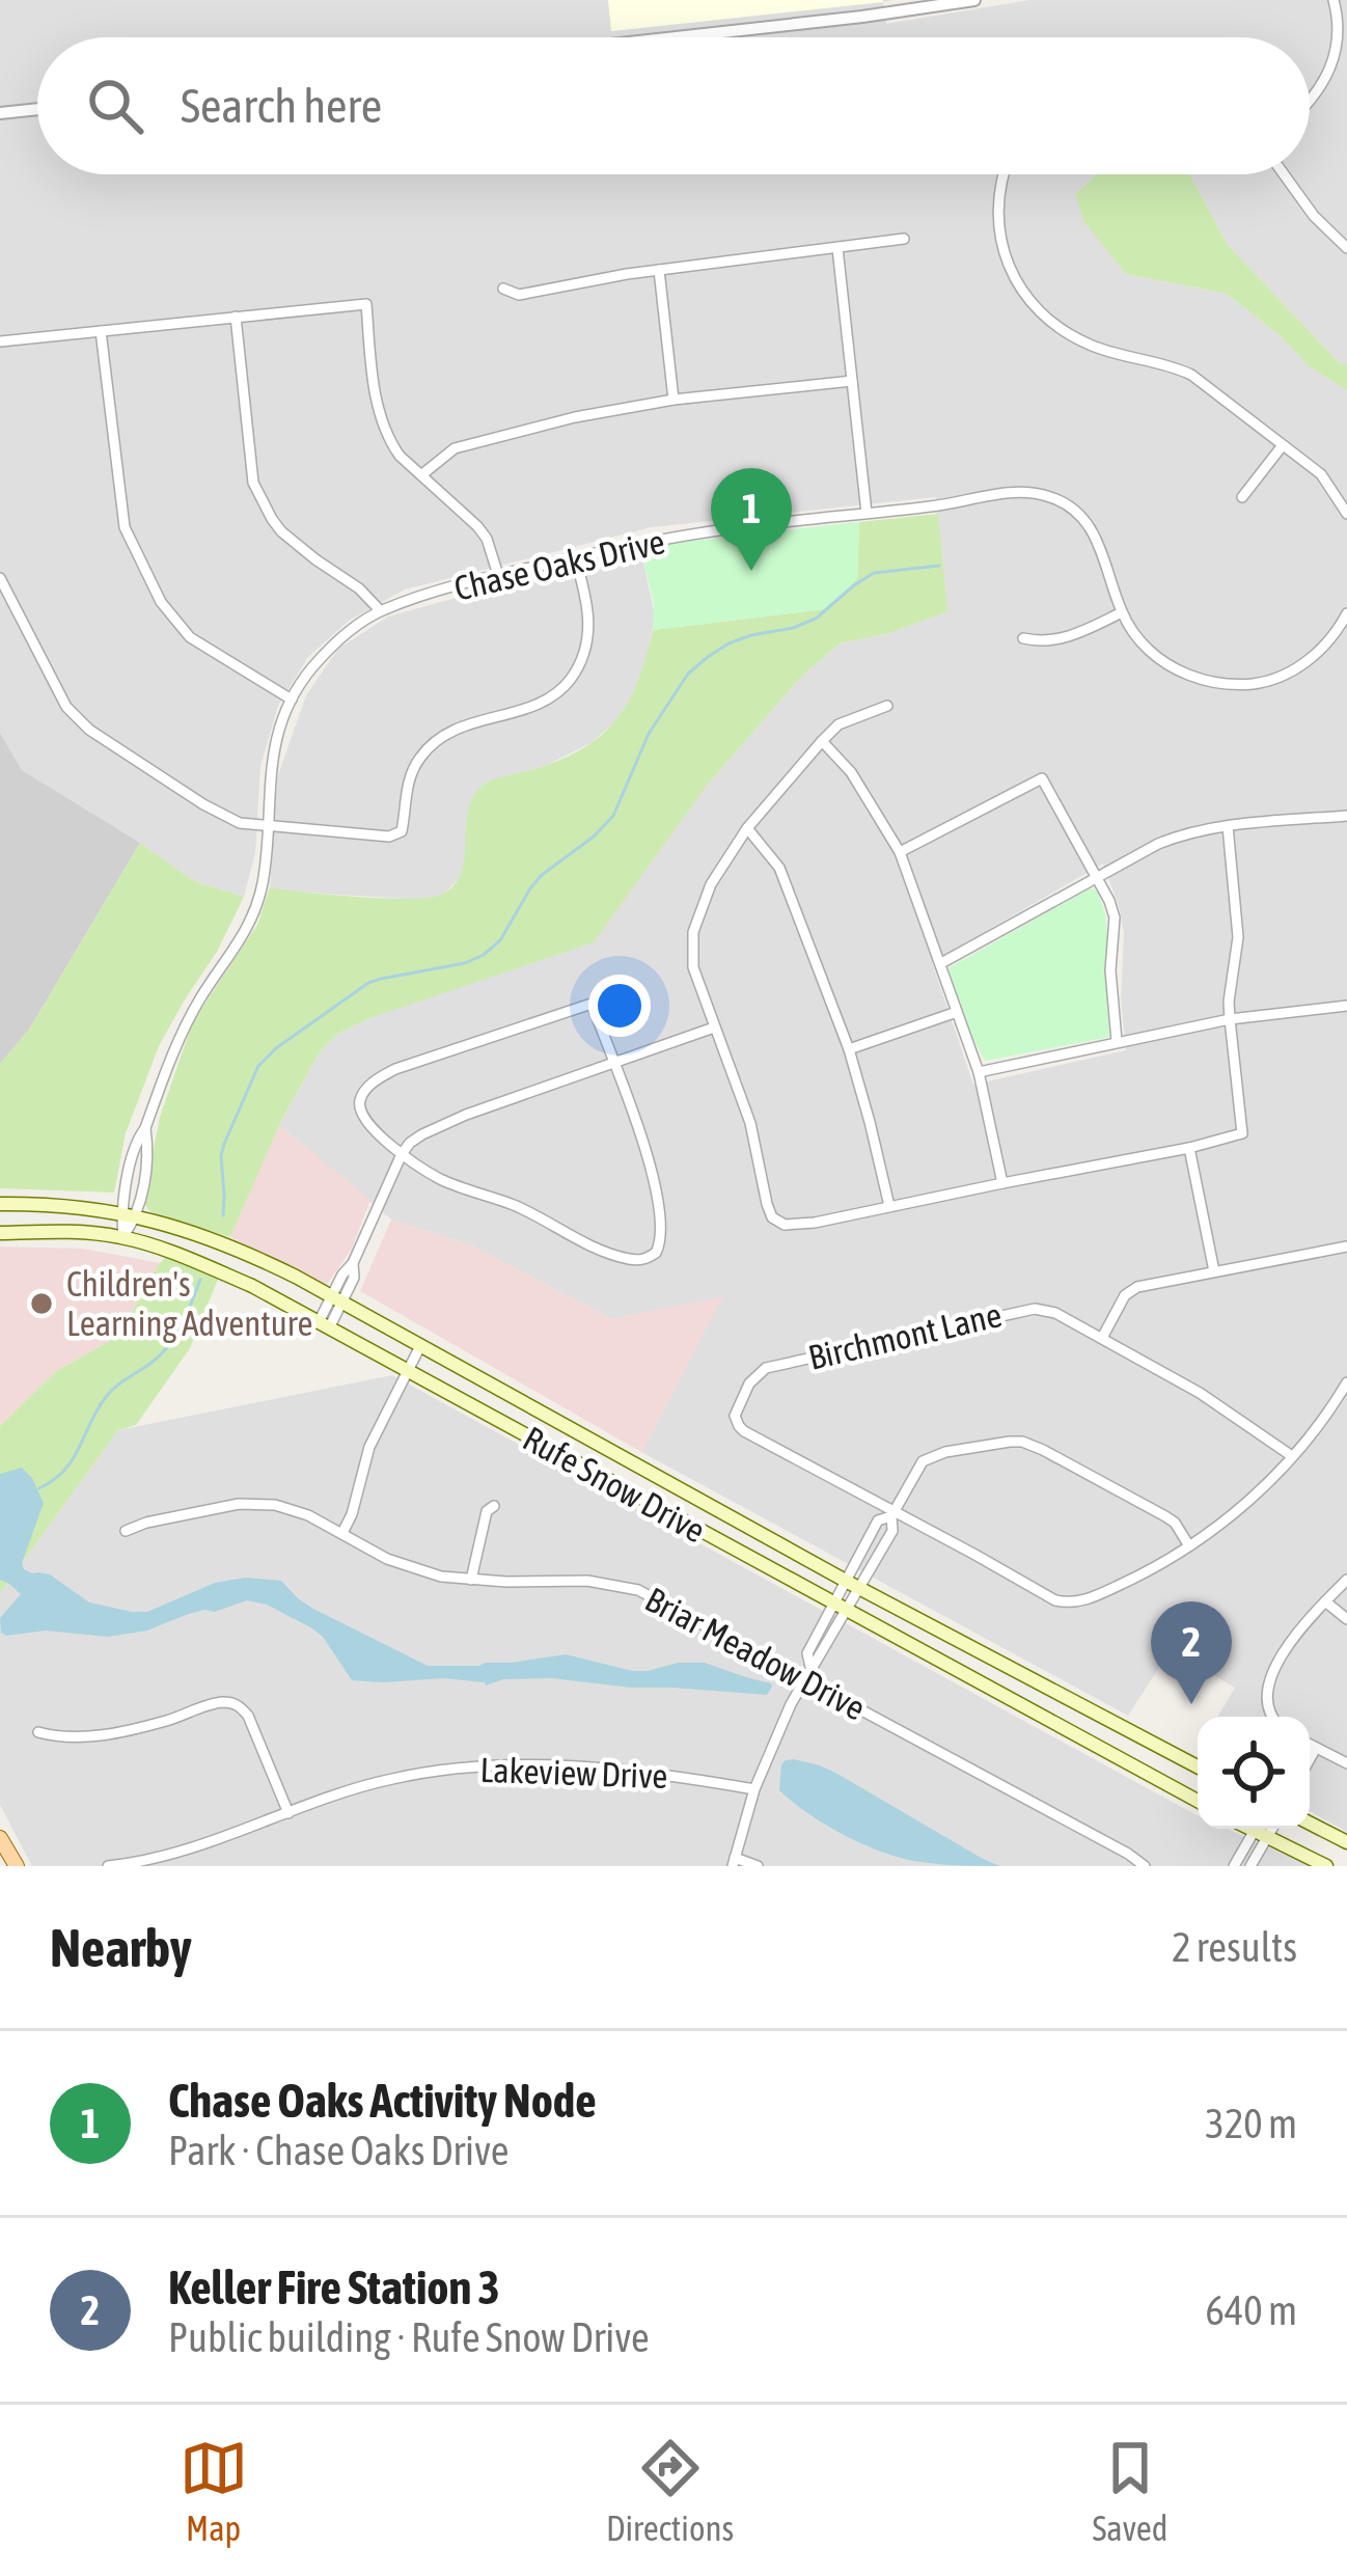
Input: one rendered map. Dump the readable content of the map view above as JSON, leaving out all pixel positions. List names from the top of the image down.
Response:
{
  "streets": {
    "main road": ["Rufe Snow Drive"],
    "street": [
      "Chase Oaks Drive",
      "Birchmont Lane",
      "Briar Meadow Drive",
      "Lakeview Drive"
    ]
  },
  "crossings": [
    ["Chase Oaks Drive", "Rufe Snow Drive"]
  ],
  "places": ["Children's Learning Adventure"],
  "page": {
    "search": "Search here",
    "pins": ["1", "2"],
    "heading": ["Nearby", "2 results"],
    "list": [
      {
        "mark": "1",
        "name": "Chase Oaks Activity Node",
        "note": "Park · Chase Oaks Drive",
        "value": "320 m"
      },
      {
        "mark": "2",
        "name": "Keller Fire Station 3",
        "note": "Public building · Rufe Snow Drive",
        "value": "640 m"
      }
    ],
    "nav": ["Map", "Directions", "Saved"]
  }
}
